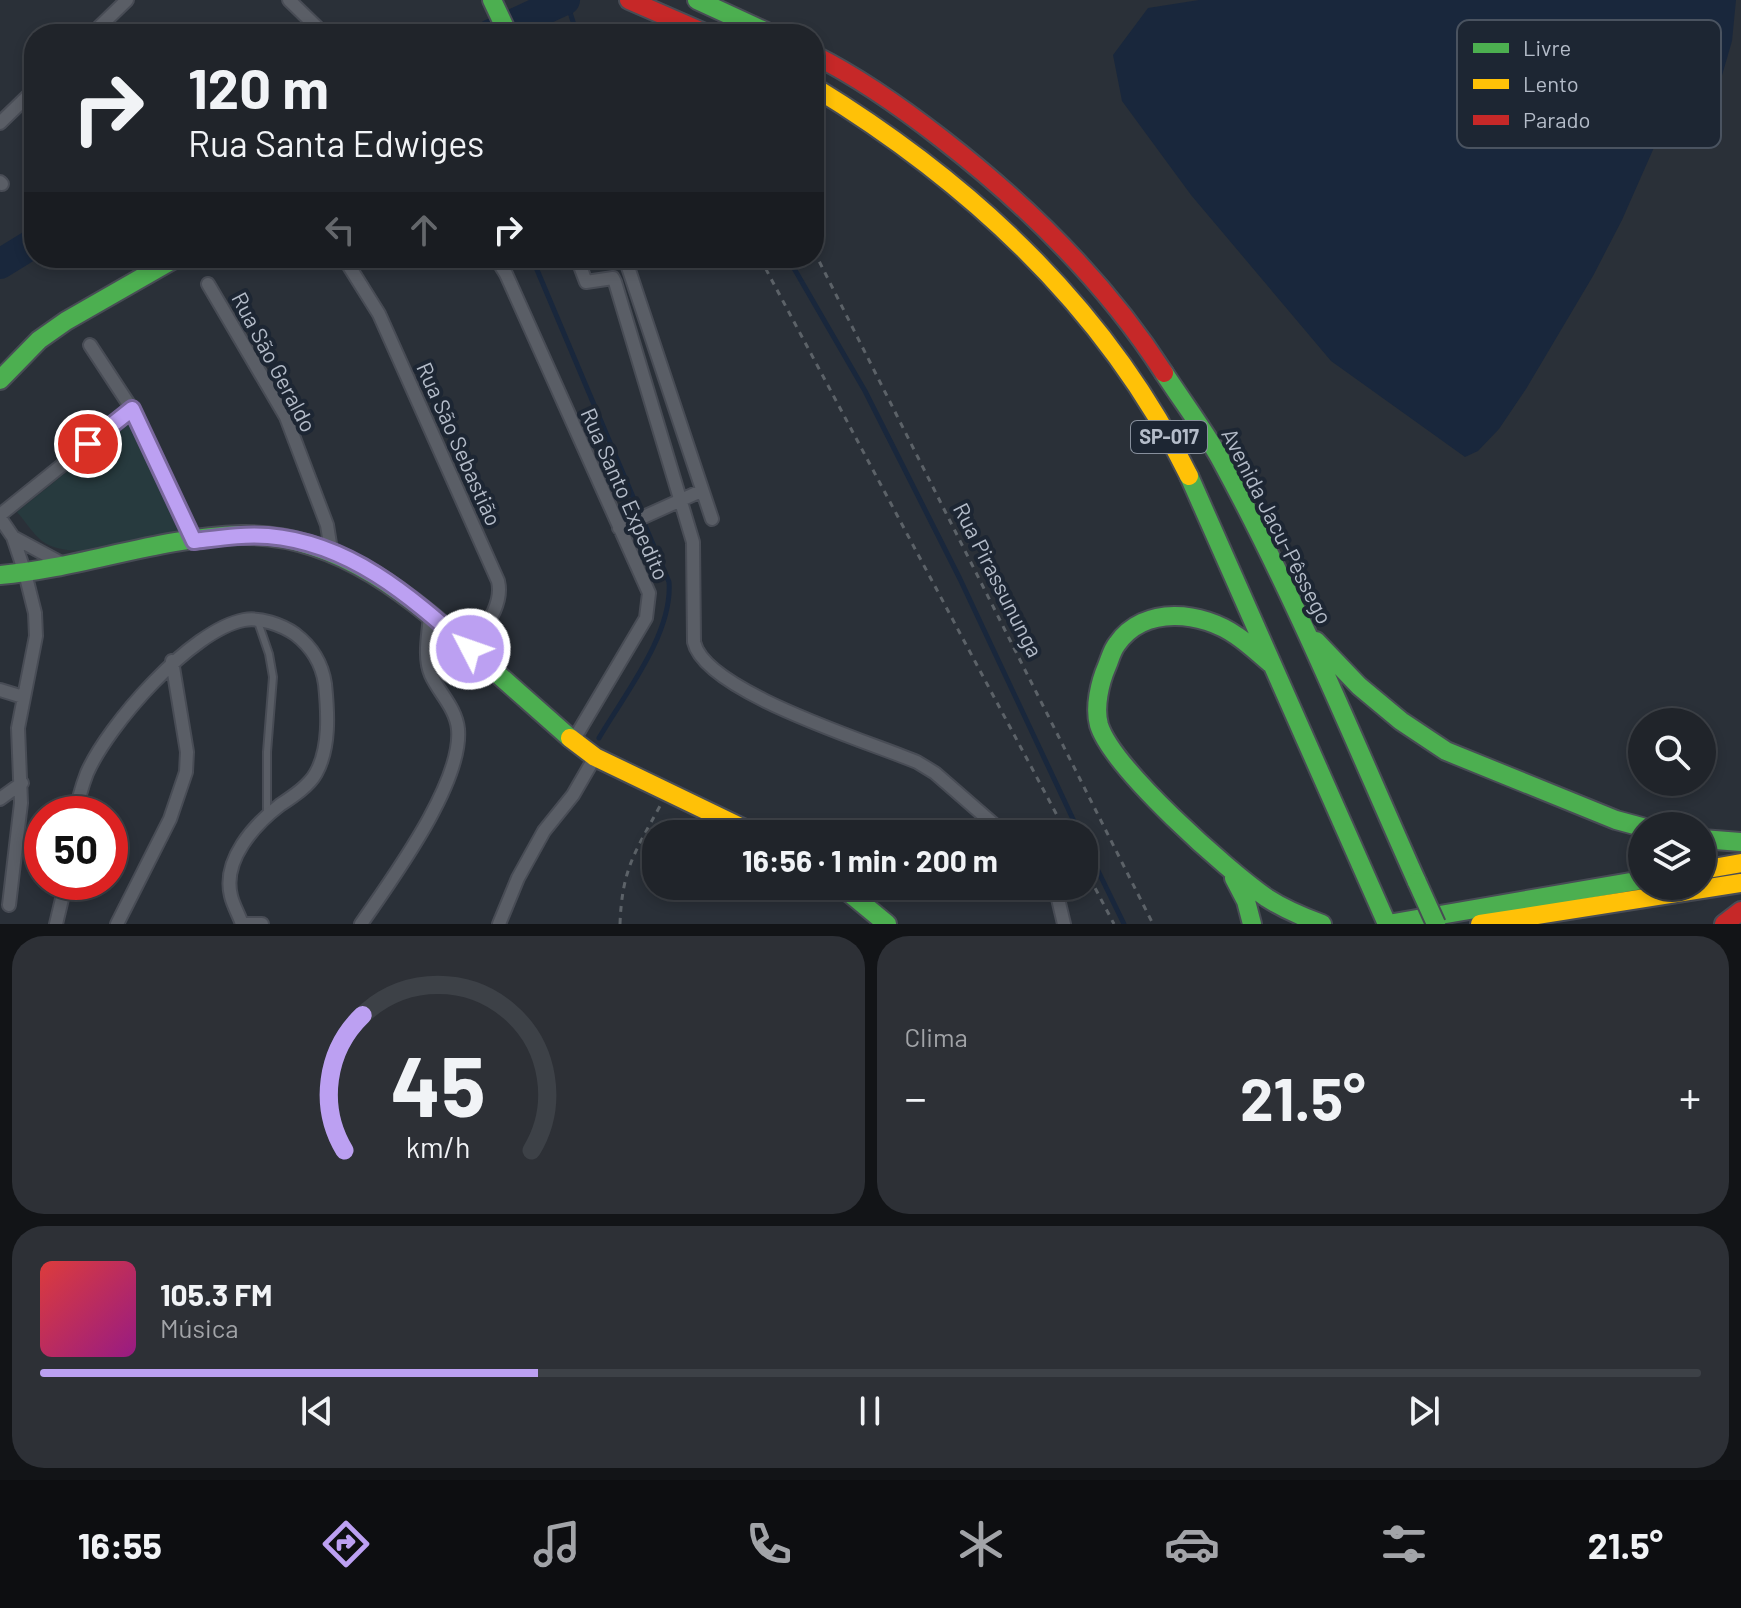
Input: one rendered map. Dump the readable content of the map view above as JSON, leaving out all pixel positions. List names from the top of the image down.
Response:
{
  "streets": {
    "main road": ["SP-017", "Avenida Jacu-Pêssego"],
    "street": ["Rua São Geraldo", "Rua São Sebastião", "Rua Santo Expedito"],
    "path": ["Rua Pirassununga"]
  },
  "legend": ["Livre", "Lento", "Parado"],
  "page": {
    "turn": ["120 m", "Rua Santa Edwiges"],
    "limit": "50",
    "trip": "16:56 · 1 min · 200 m",
    "tile": "Clima",
    "heat": ["−", "21.5°", "+"],
    "song": ["105.3 FM", "Música"],
    "tabs": ["16:55", "21.5°"],
    "gauge": ["45", "km/h"]
  }
}
